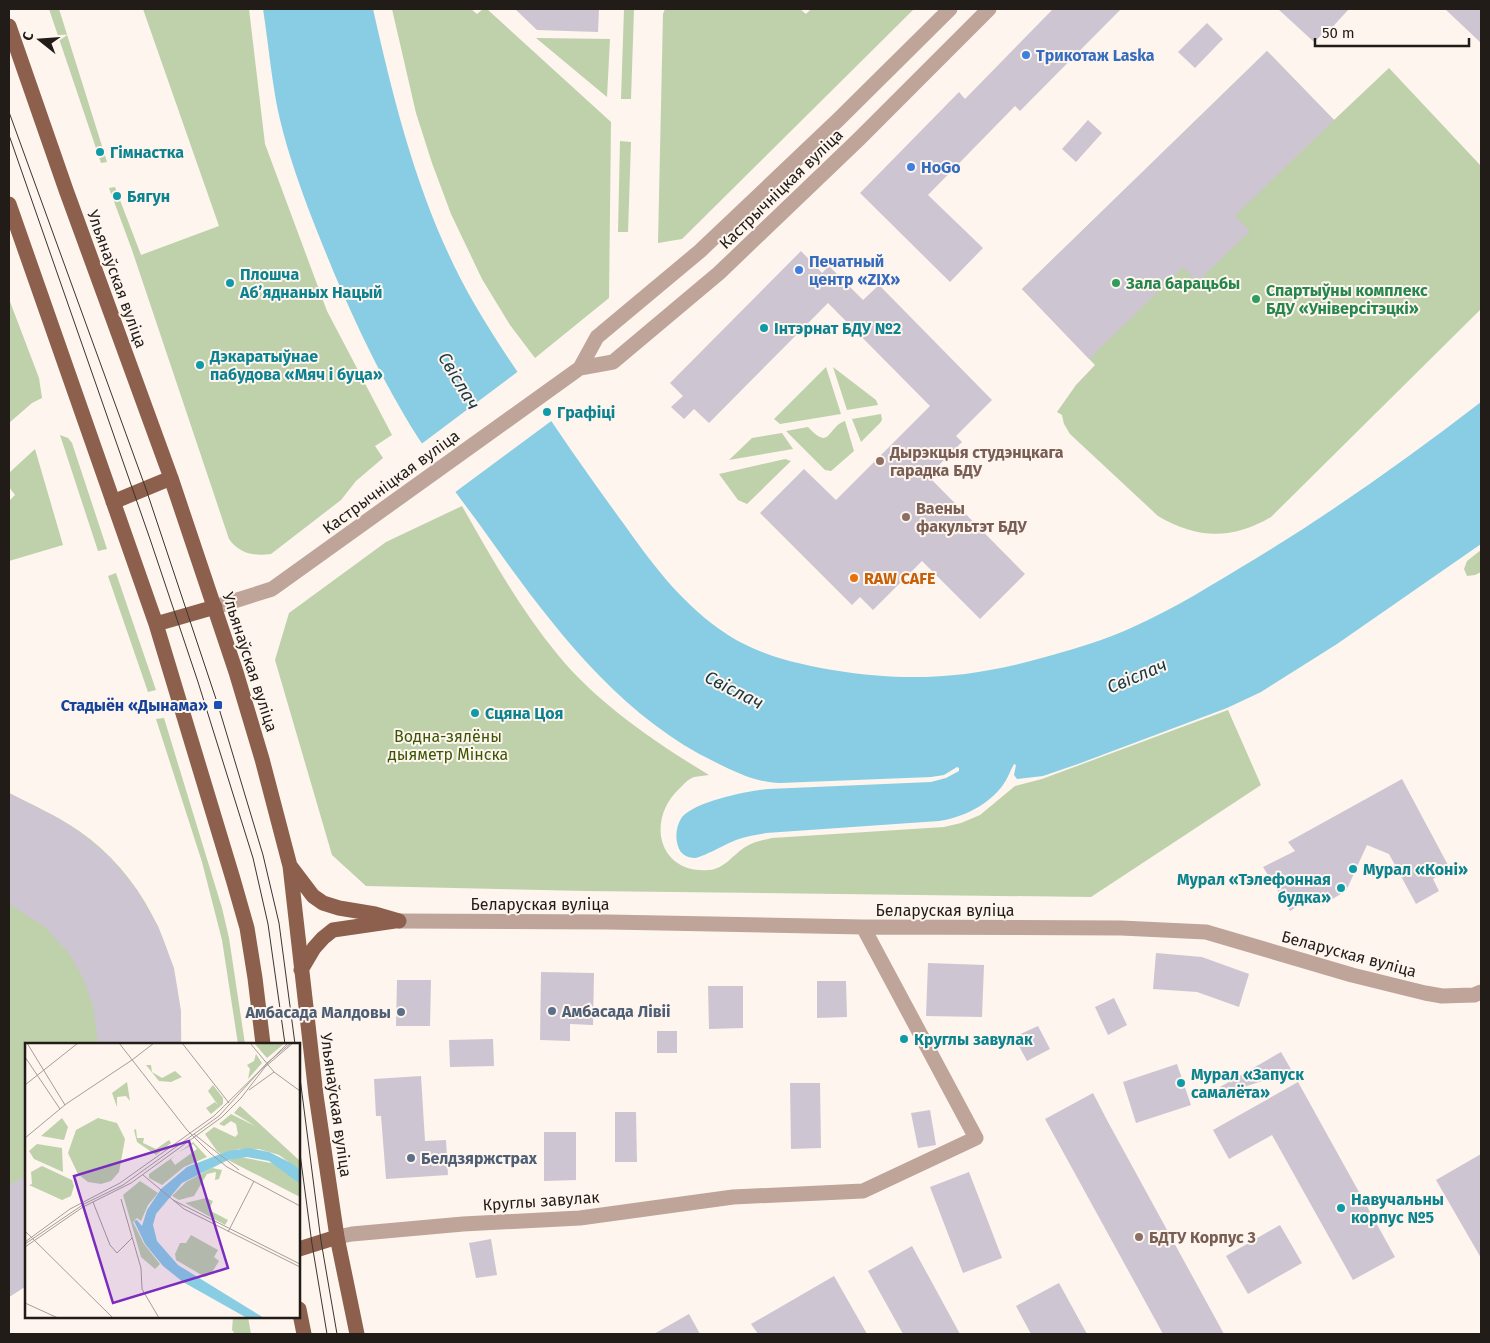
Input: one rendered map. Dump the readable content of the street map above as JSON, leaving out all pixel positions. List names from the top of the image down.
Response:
{
  "streets": {
    "main road": ["Ульянаўская вуліца"],
    "street": ["Кастрычніцкая вуліца", "Беларуская вуліца", "Круглы завулак"]
  },
  "crossings": [
    ["Кастрычніцкая вуліца", "Ульянаўская вуліца"],
    ["Ульянаўская вуліца", "Круглы завулак"],
    ["Беларуская вуліца", "Круглы завулак"]
  ],
  "water": ["Свіслач"],
  "parks": ["Водна-зялёны дыяметр Мінска"],
  "places": {
    "other": [
      "Трикотаж Laska",
      "Гімнастка",
      "HoGo",
      "Бягун",
      "Печатный центр «ZIX»",
      "Плошча Абʼяднаных Нацый",
      "Зала барацьбы",
      "Спартыўны комплекс БДУ «Універсітэцкі»",
      "Інтэрнат БДУ №2",
      "Дэкаратыўнае пабудова «Мяч і буца»",
      "Графіці",
      "Дырэкцыя студэнцкага гарадка БДУ",
      "Ваены факультэт БДУ",
      "RAW CAFE",
      "Сцяна Цоя",
      "Мурал «Коні»",
      "Мурал «Тэлефонная будка»",
      "Амбасада Лівіі",
      "Амбасада Малдовы",
      "Круглы завулак",
      "Мурал «Запуск самалёта»",
      "Белдзяржстрах",
      "Навучальны корпус №5",
      "БДТУ Корпус 3"
    ],
    "transit": ["Стадыён «Дынама»"]
  },
  "scale_bar": "50 m",
  "north": "left"
}
